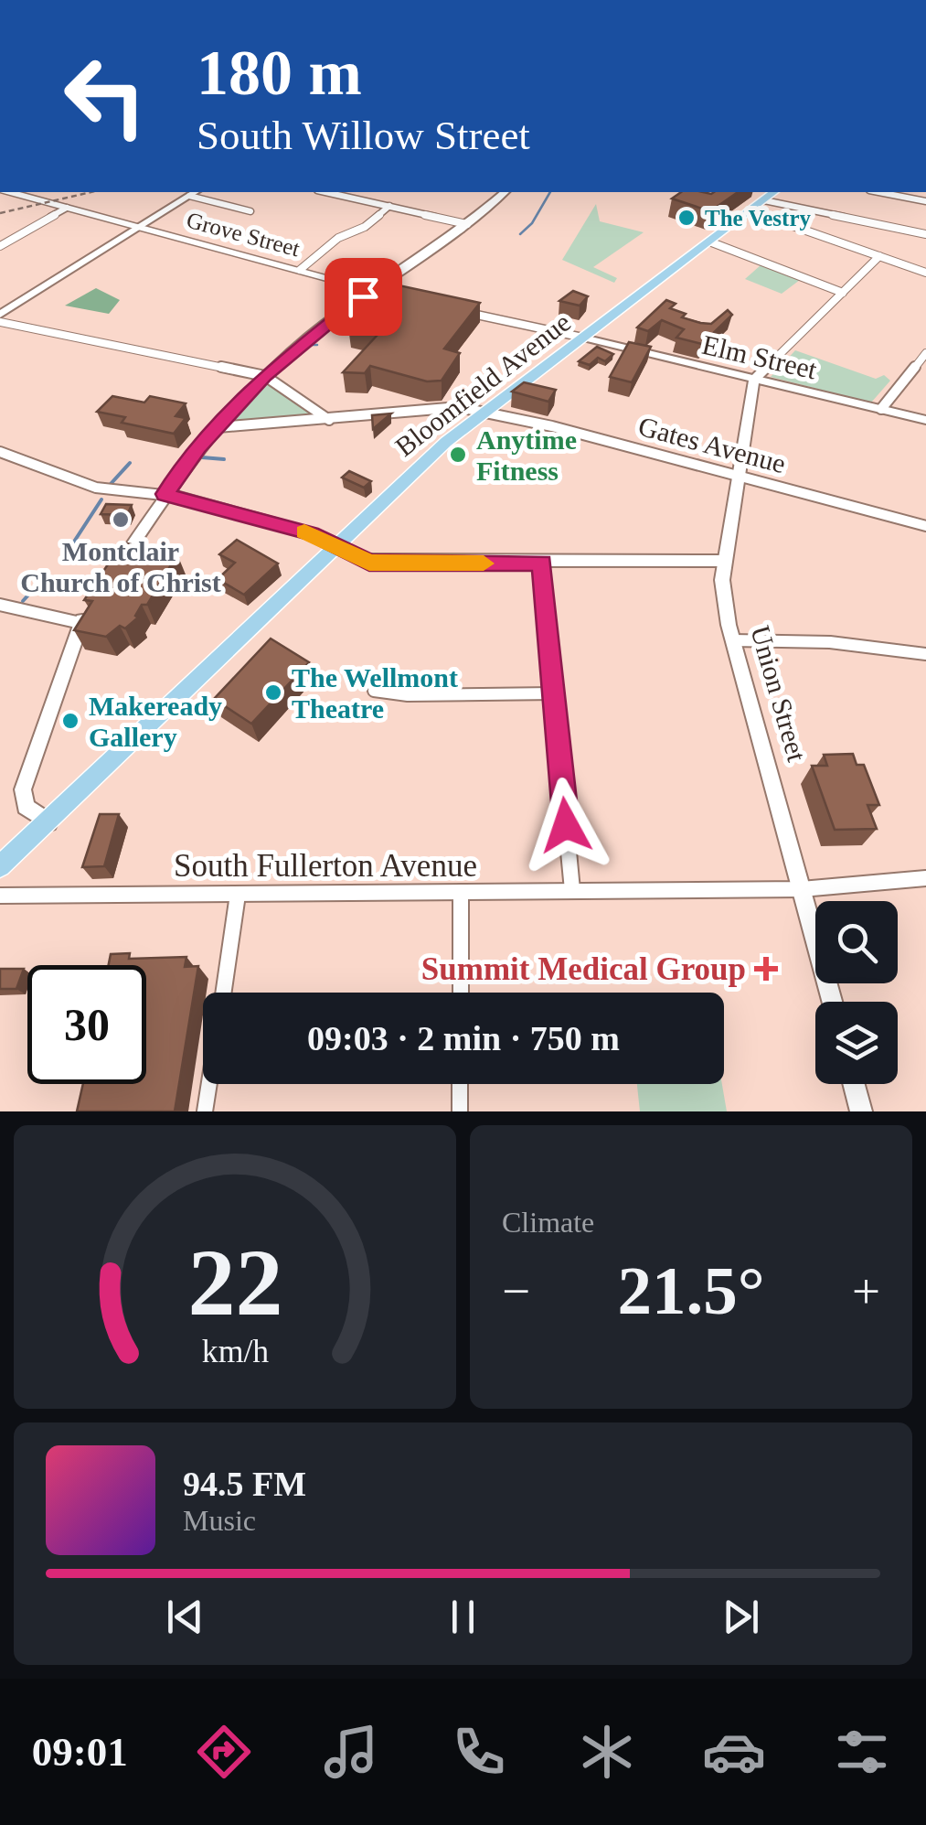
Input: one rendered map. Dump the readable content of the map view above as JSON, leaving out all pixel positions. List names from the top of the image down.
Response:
{
  "streets": {
    "main road": ["Grove Street", "Bloomfield Avenue"],
    "street": [
      "Elm Street",
      "Gates Avenue",
      "Union Street",
      "South Fullerton Avenue"
    ]
  },
  "crossings": [
    ["Elm Street", "Bloomfield Avenue"],
    ["Elm Street", "Union Street"],
    ["Bloomfield Avenue", "Gates Avenue"],
    ["Gates Avenue", "Union Street"],
    ["Union Street", "South Fullerton Avenue"]
  ],
  "places": {
    "other": [
      "The Vestry",
      "Anytime Fitness",
      "Montclair Church of Christ",
      "The Wellmont Theatre",
      "Makeready Gallery"
    ],
    "health": ["Summit Medical Group"]
  },
  "page": {
    "turn": ["180 m", "South Willow Street"],
    "limit": "30",
    "trip": "09:03 · 2 min · 750 m",
    "tile": "Climate",
    "heat": ["−", "21.5°", "+"],
    "song": ["94.5 FM", "Music"],
    "tabs": "09:01",
    "gauge": ["22", "km/h"]
  }
}
